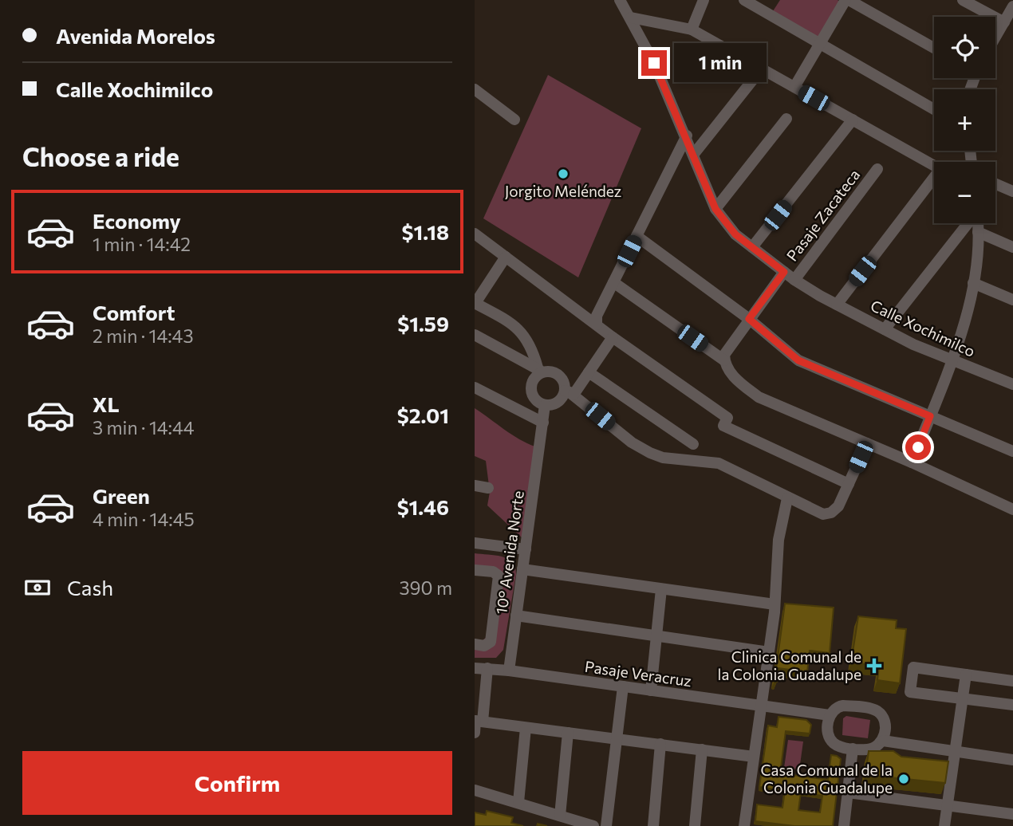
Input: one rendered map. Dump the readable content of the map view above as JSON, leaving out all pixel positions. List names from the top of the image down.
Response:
{
  "streets": {
    "street": [
      "Pasaje Zacateca",
      "Calle Xochimilco",
      "10° Avenida Norte",
      "Pasaje Veracruz"
    ]
  },
  "crossings": [
    ["Pasaje Zacateca", "Calle Xochimilco"],
    ["10° Avenida Norte", "Pasaje Veracruz"]
  ],
  "places": {
    "other": ["Jorgito Meléndez", "Casa Comunal de la Colonia Guadalupe"],
    "health": ["Clinica Comunal de la Colonia Guadalupe"]
  },
  "page": {
    "banner": ["Avenida Morelos", "Calle Xochimilco"],
    "map_buttons": ["+", "−"],
    "bubble": "1 min",
    "heading": "Choose a ride",
    "list": [
      {
        "name": "Economy",
        "note": "1 min · 14:42",
        "value": "$1.18"
      },
      {
        "name": "Comfort",
        "note": "2 min · 14:43",
        "value": "$1.59"
      },
      {
        "name": "XL",
        "note": "3 min · 14:44",
        "value": "$2.01"
      },
      {
        "name": "Green",
        "note": "4 min · 14:45",
        "value": "$1.46"
      }
    ],
    "pay": ["Cash", "390 m"],
    "buttons": "Confirm"
  }
}
